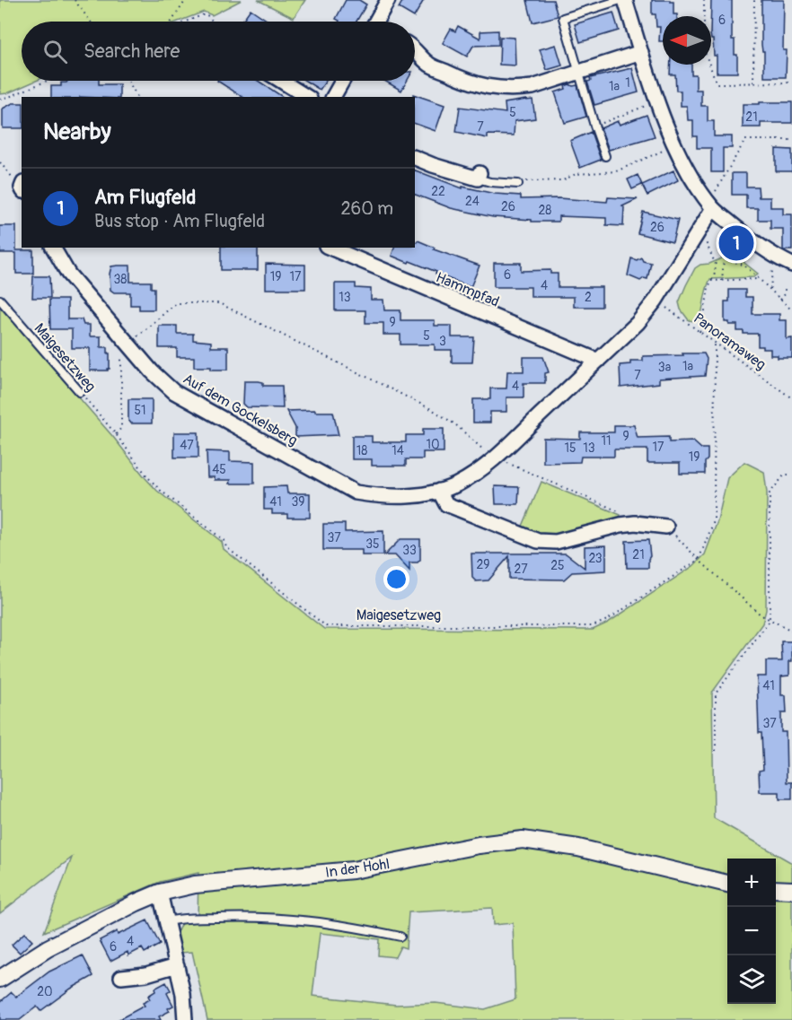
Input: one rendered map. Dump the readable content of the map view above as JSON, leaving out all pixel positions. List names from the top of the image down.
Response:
{
  "streets": {
    "street": ["Hammpfad", "Auf dem Gockelsberg", "In der Hohl"],
    "lane": ["Maigesetzweg"],
    "path": ["Panoramaweg"]
  },
  "crossings": [
    ["Hammpfad", "Auf dem Gockelsberg"],
    ["Panoramaweg", "Auf dem Gockelsberg"]
  ],
  "house_numbers": [
    "6",
    "1",
    "1a",
    "5",
    "21",
    "7",
    "22",
    "24",
    "26",
    "28",
    "26",
    "6",
    "19",
    "17",
    "38",
    "4",
    "13",
    "2",
    "9",
    "5",
    "3",
    "1a",
    "3a",
    "7",
    "4",
    "51",
    "9",
    "11",
    "10",
    "47",
    "17",
    "15",
    "13",
    "18",
    "14",
    "19",
    "45",
    "41",
    "39",
    "37",
    "35",
    "33",
    "21",
    "23",
    "29",
    "25",
    "27",
    "41",
    "37",
    "4",
    "6",
    "20"
  ],
  "north": "left",
  "page": {
    "search": "Search here",
    "heading": "Nearby",
    "list": [
      {
        "mark": "1",
        "name": "Am Flugfeld",
        "note": "Bus stop · Am Flugfeld",
        "value": "260 m"
      }
    ],
    "pins": "1",
    "map_buttons": ["+", "−"]
  }
}
